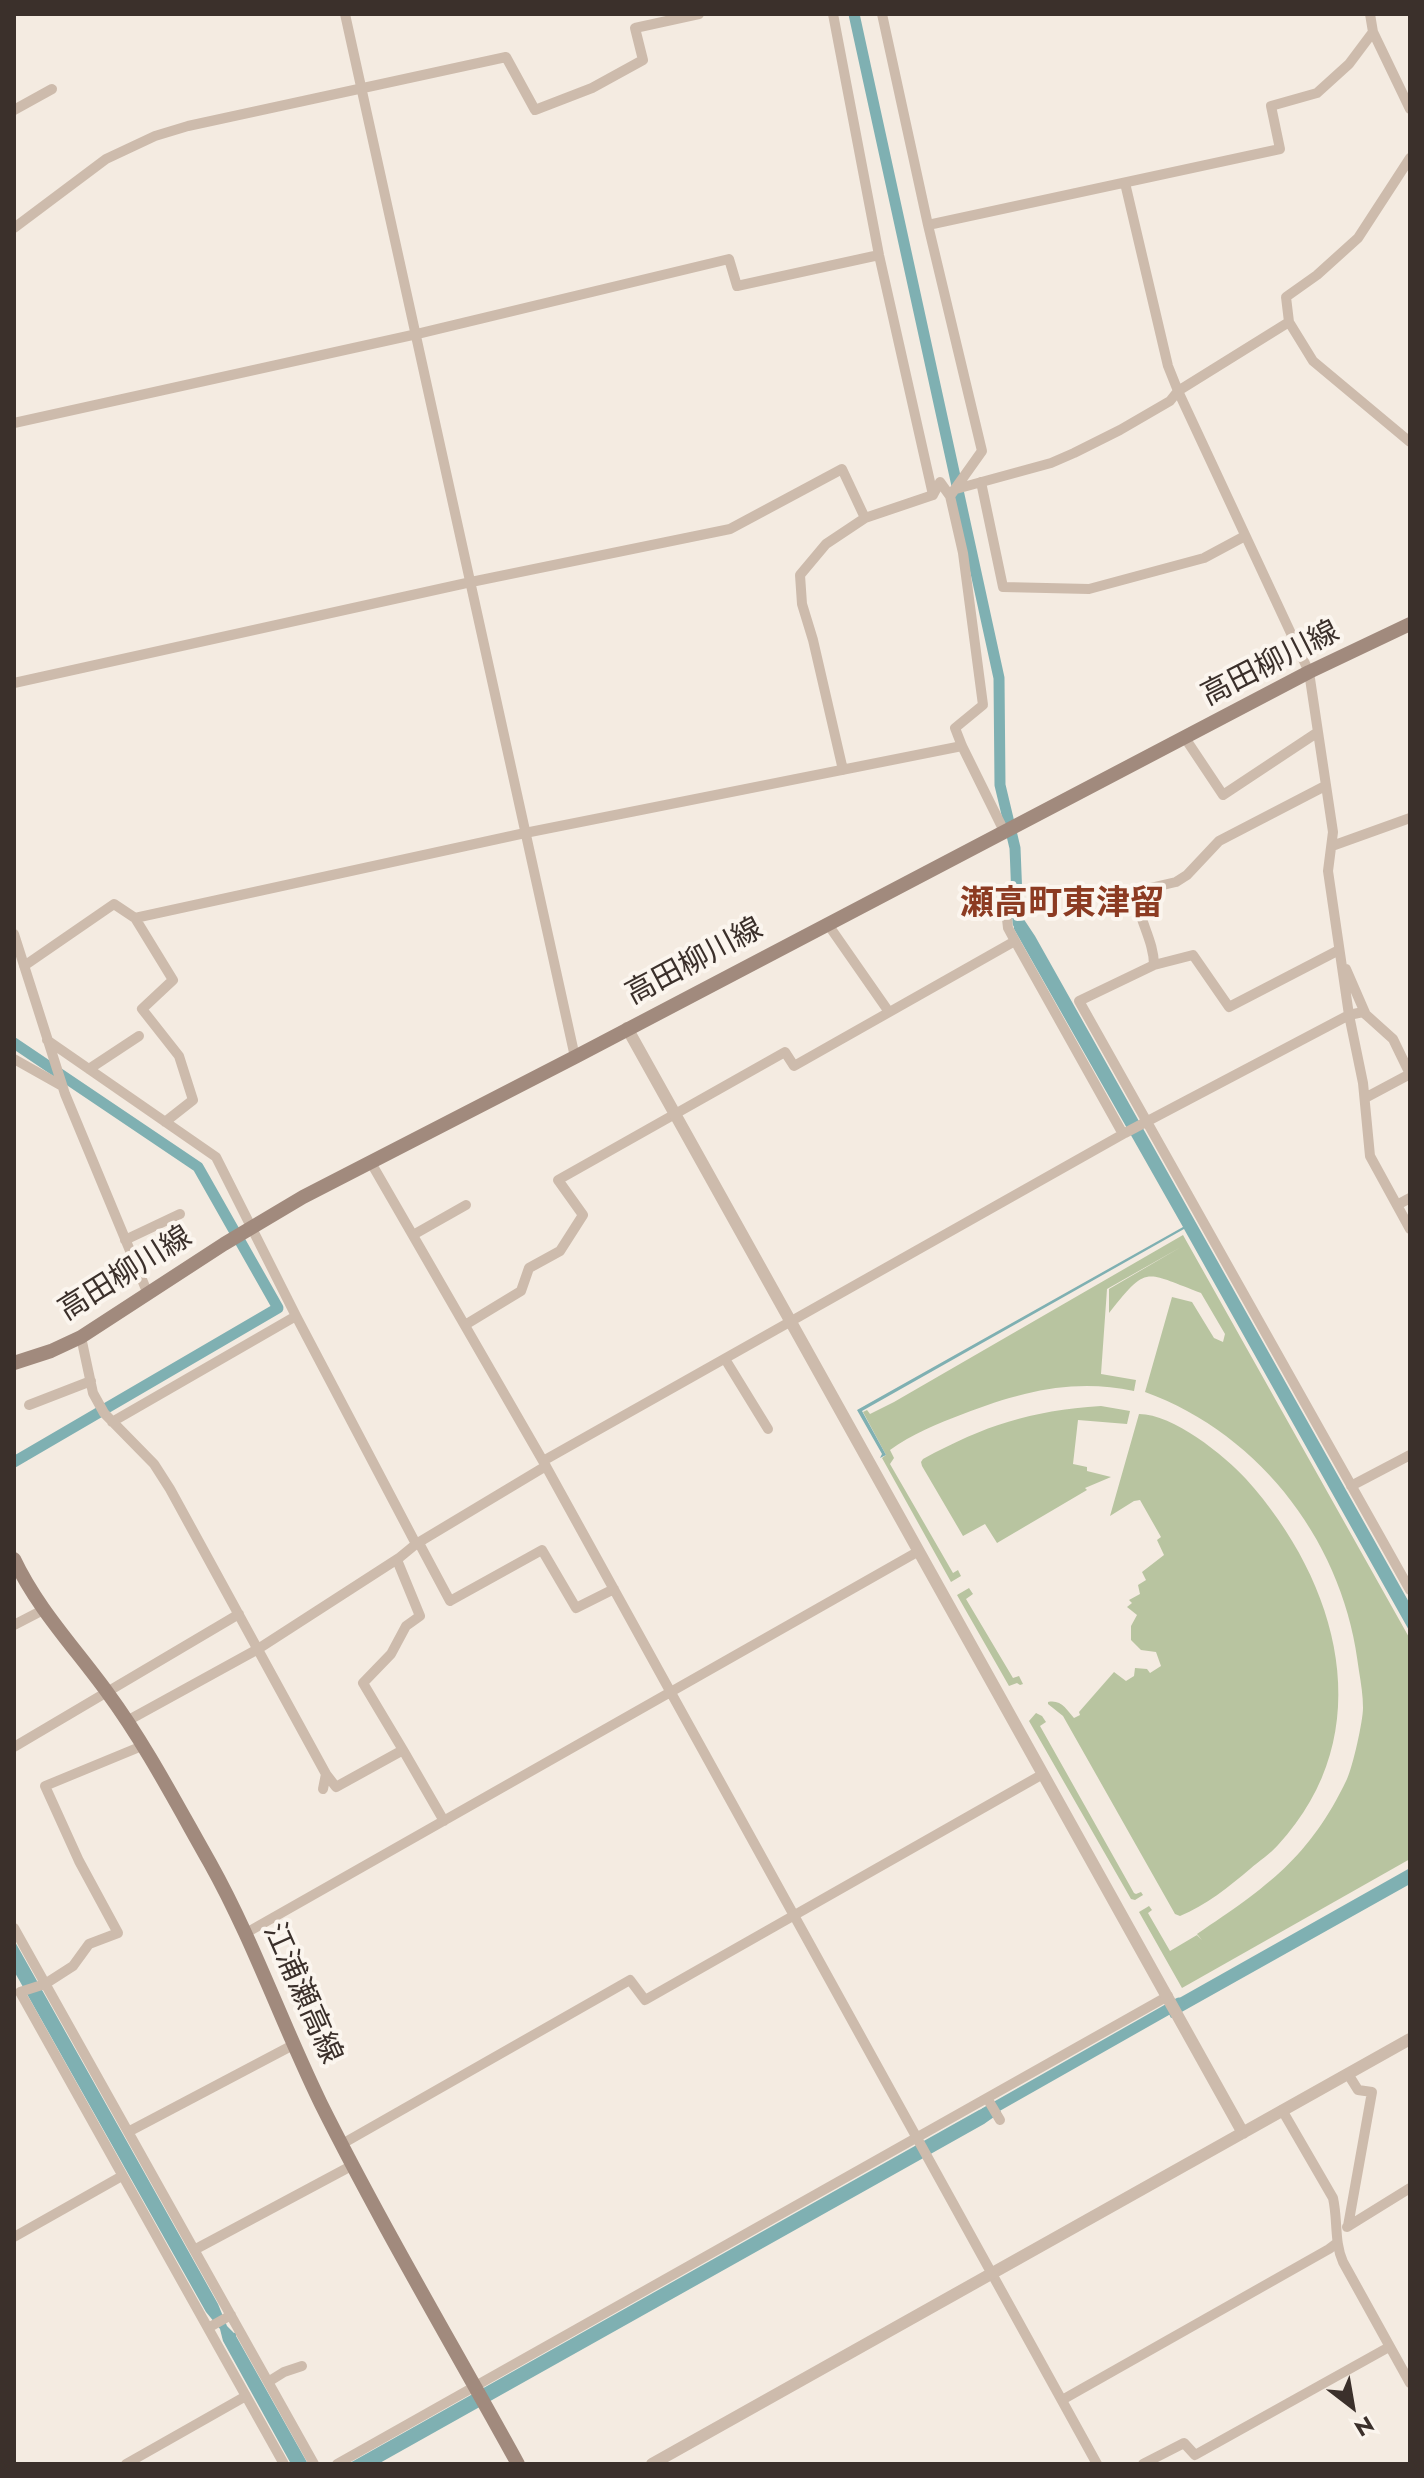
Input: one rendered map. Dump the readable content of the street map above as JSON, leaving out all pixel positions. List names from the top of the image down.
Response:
{
  "streets": {
    "main road": ["高田柳川線", "江浦瀬高線"]
  },
  "districts": ["瀬高町東津留"],
  "north": "bottom right"
}
